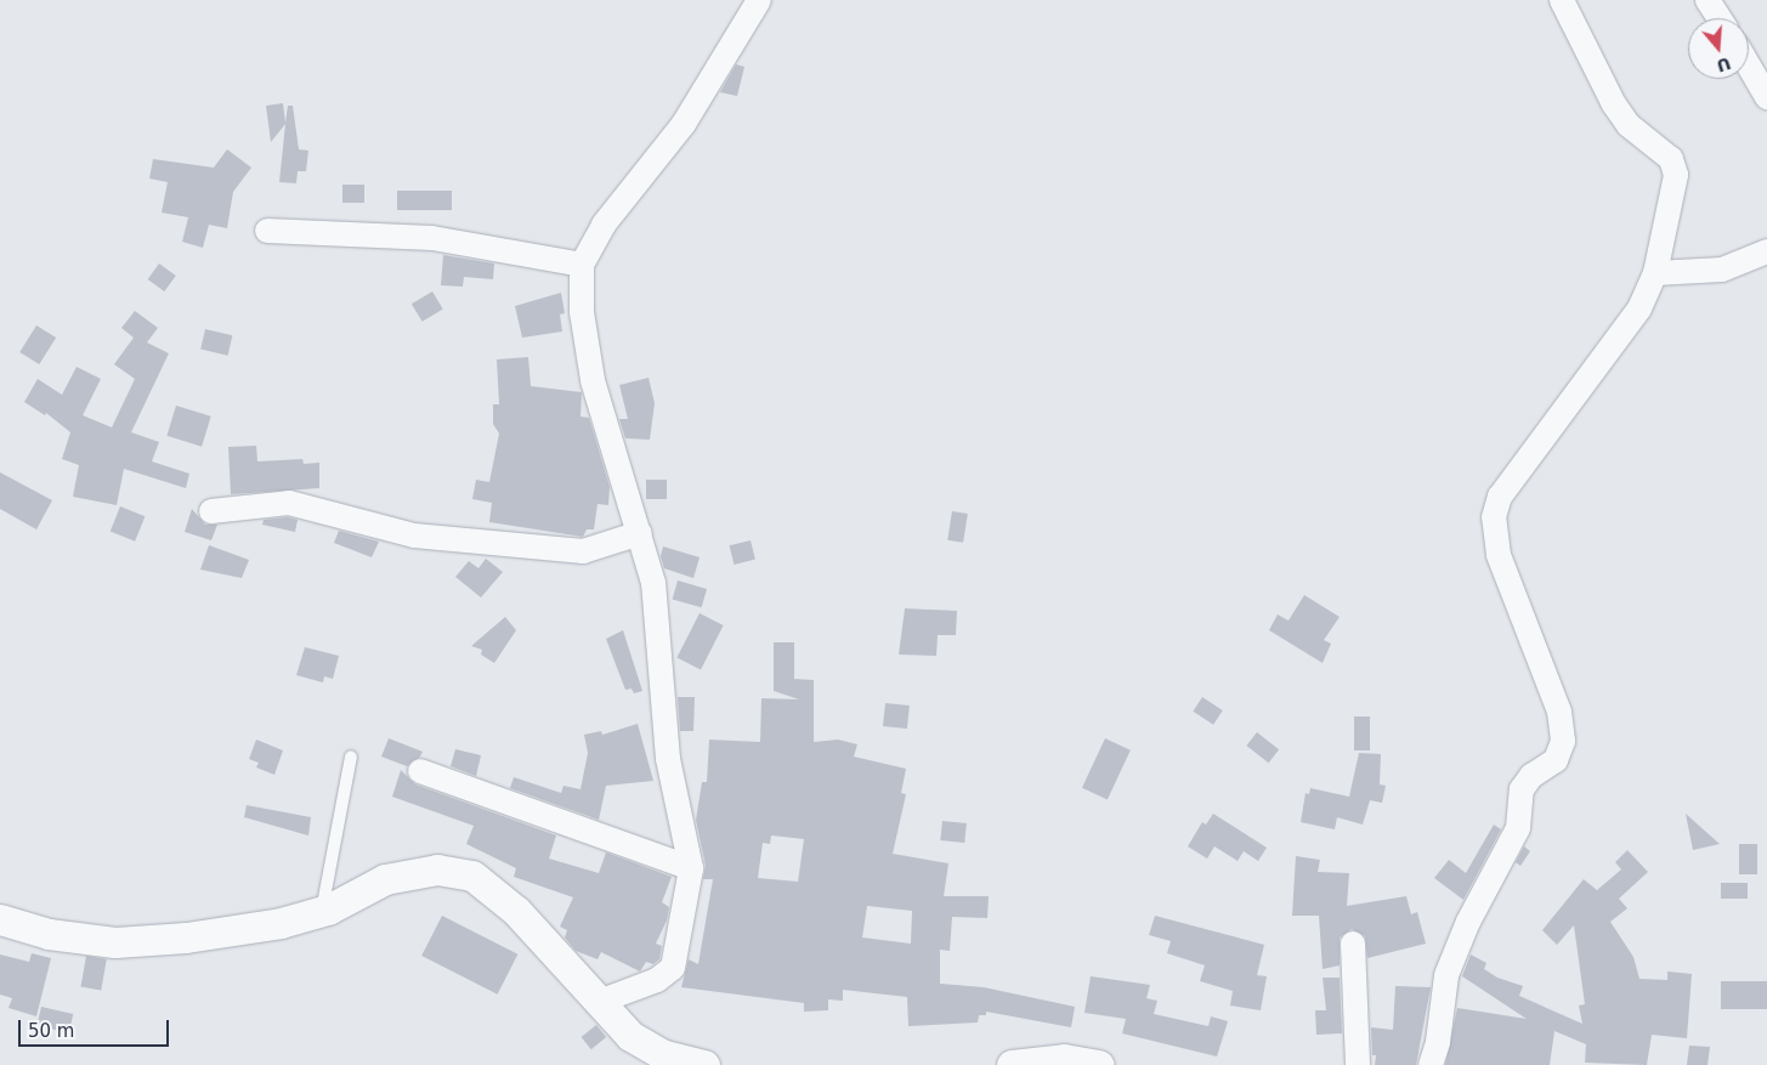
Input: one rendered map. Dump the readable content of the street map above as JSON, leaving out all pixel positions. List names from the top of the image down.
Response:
{
  "scale_bar": "50 m",
  "north": "bottom"
}
